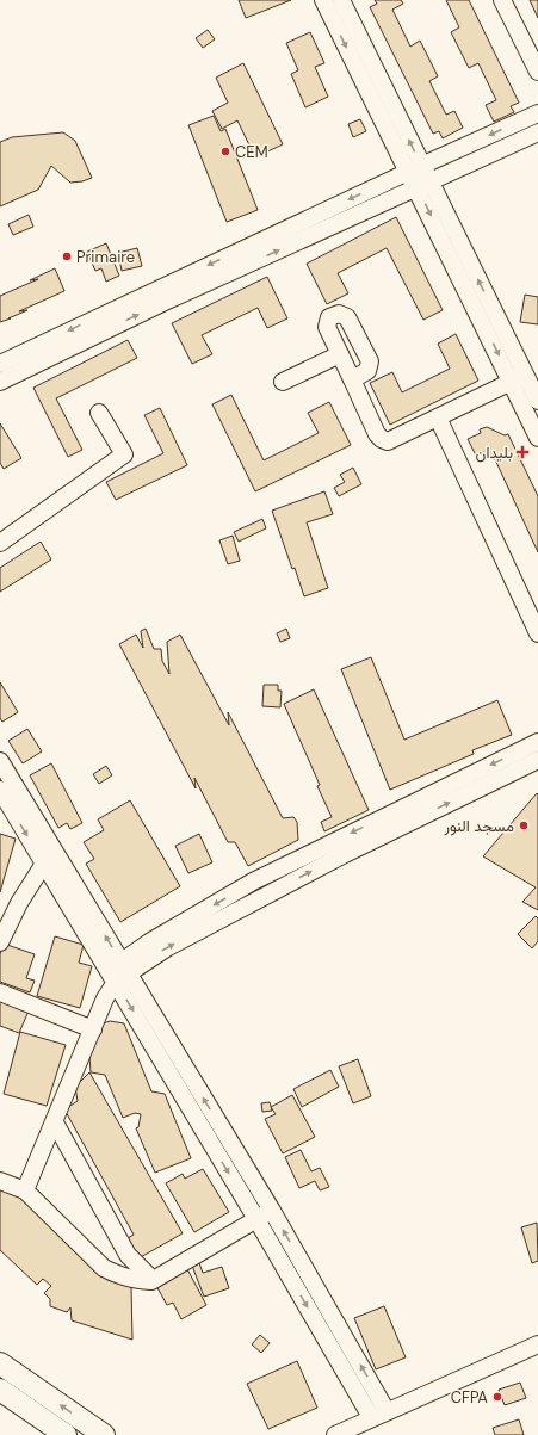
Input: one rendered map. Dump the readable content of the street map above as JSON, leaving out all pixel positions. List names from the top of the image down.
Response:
{
  "places": {
    "other": [
      "CEM",
      "Primaire",
      "مسجد النور",
      "CFPA"
    ],
    "health": ["بليدان"]
  }
}
